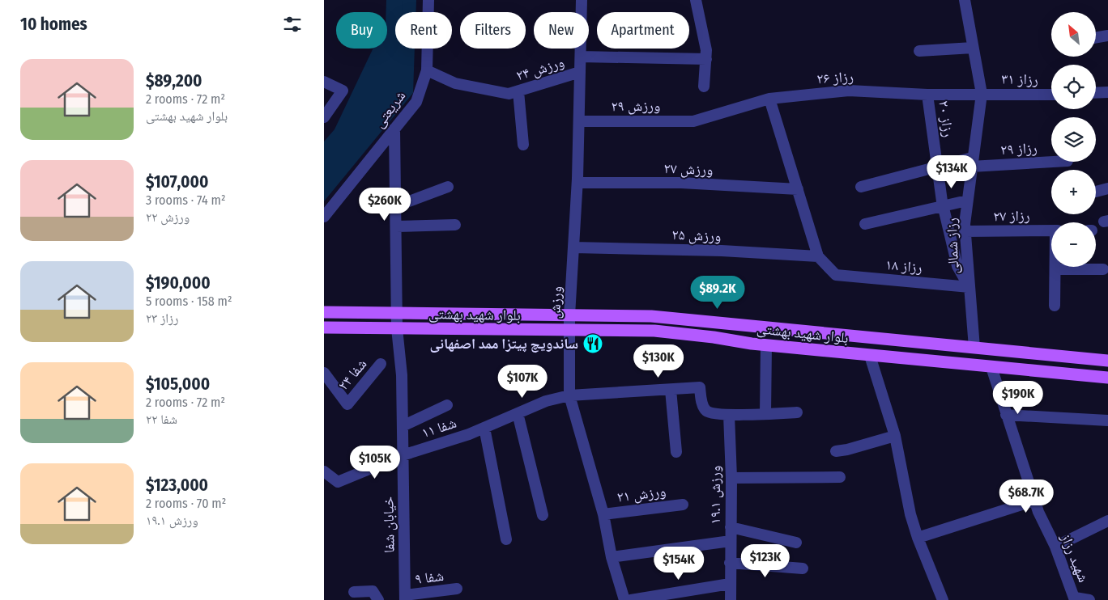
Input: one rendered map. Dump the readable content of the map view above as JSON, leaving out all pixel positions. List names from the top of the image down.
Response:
{
  "streets": {
    "main road": ["بلوار شهید بهشتی"],
    "street": [
      "ورزش ۲۴",
      "رزاز ۲۶",
      "رزاز ۳۱",
      "ورزش ۲۹",
      "شریعتی",
      "رزاز ۲۰",
      "رزاز ۲۹",
      "ورزش ۲۷",
      "رزاز ۲۷",
      "ورزش ۲۵",
      "رزاز شمالی",
      "رزاز ۱۸",
      "ورزش",
      "شفا ۲۴",
      "شفا ۱۱",
      "ورزش ۲۱",
      "ورزش ۱۹.۱",
      "خیابان شفا",
      "شهید رزاز",
      "شفا ۹"
    ]
  },
  "crossings": [
    ["ورزش ۲۴", "ورزش"],
    ["رزاز ۲۶", "رزاز ۳۱"],
    ["رزاز ۲۶", "ورزش ۲۹"],
    ["رزاز ۲۶", "رزاز ۲۰"],
    ["رزاز ۲۶", "رزاز شمالی"],
    ["رزاز ۳۱", "رزاز شمالی"],
    ["ورزش ۲۹", "ورزش"],
    ["رزاز ۲۰", "رزاز ۲۹"],
    ["رزاز ۲۰", "رزاز شمالی"],
    ["رزاز ۲۰", "رزاز ۱۸"],
    ["رزاز ۲۹", "رزاز شمالی"],
    ["ورزش ۲۷", "ورزش"],
    ["رزاز ۲۷", "رزاز شمالی"],
    ["ورزش ۲۵", "رزاز ۱۸"],
    ["ورزش ۲۵", "ورزش"],
    ["رزاز شمالی", "رزاز ۱۸"],
    ["رزاز شمالی", "بلوار شهید بهشتی"],
    ["ورزش", "بلوار شهید بهشتی"],
    ["ورزش", "شفا ۱۱"],
    ["ورزش", "ورزش ۲۱"],
    ["بلوار شهید بهشتی", "خیابان شفا"],
    ["بلوار شهید بهشتی", "شهید رزاز"],
    ["شفا ۱۱", "ورزش ۱۹.۱"],
    ["شفا ۱۱", "خیابان شفا"],
    ["خیابان شفا", "شفا ۹"]
  ],
  "places": {
    "restaurant": ["ساندویچ پیتزا ممد اصفهانی"]
  },
  "north": "top left",
  "page": {
    "heading": "10 homes",
    "map_buttons": ["+", "−"],
    "chip": [
      "Buy",
      "Rent",
      "Filters",
      "New",
      "Apartment"
    ],
    "list": [
      {
        "name": "$89,200",
        "note": "2 rooms · 72 m² · بلوار شهید بهشتی"
      },
      {
        "name": "$107,000",
        "note": "3 rooms · 74 m² · ورزش ۲۲"
      },
      {
        "name": "$190,000",
        "note": "5 rooms · 158 m² · رزاز ۲۳"
      },
      {
        "name": "$105,000",
        "note": "2 rooms · 72 m² · شفا ۲۲"
      },
      {
        "name": "$123,000",
        "note": "2 rooms · 70 m² · ورزش ۱۹.۱"
      }
    ],
    "price": [
      "$134K",
      "$260K",
      "$89.2K",
      "$130K",
      "$107K",
      "$190K",
      "$105K",
      "$68.7K",
      "$123K",
      "$154K"
    ]
  }
}
